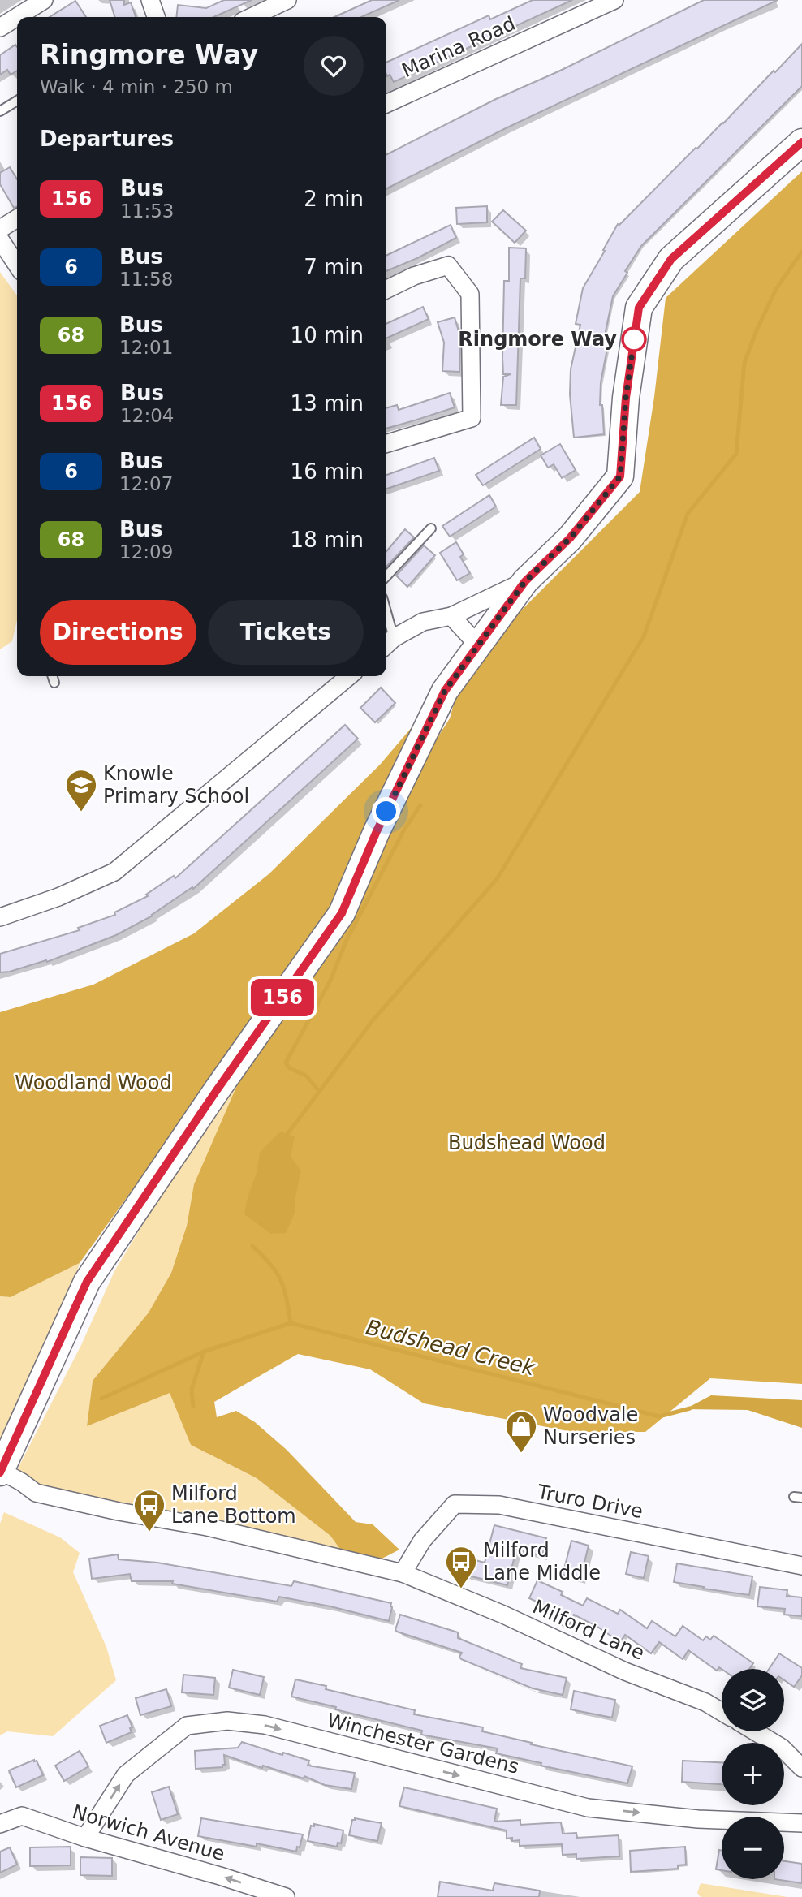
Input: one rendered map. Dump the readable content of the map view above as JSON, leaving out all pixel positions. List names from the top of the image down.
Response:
{
  "streets": {
    "street": [
      "Marina Road",
      "Truro Drive",
      "Milford Lane",
      "Winchester Gardens",
      "Norwich Avenue"
    ]
  },
  "crossings": [
    ["Truro Drive", "Milford Lane"],
    ["Winchester Gardens", "Norwich Avenue"]
  ],
  "one_way": ["Winchester Gardens", "Norwich Avenue"],
  "water": ["Budshead Creek"],
  "parks": ["Woodland Wood", "Budshead Wood"],
  "places": {
    "other": ["Ringmore Way"],
    "school or university": ["Knowle Primary School"],
    "shop": ["Woodvale Nurseries"],
    "bus stop": ["Milford Lane Bottom", "Milford Lane Middle"]
  },
  "lines": ["bus line 156"],
  "page": {
    "on_map": "156",
    "heading": [
      ["Ringmore Way", "Walk · 4 min · 250 m"],
      "Departures"
    ],
    "list": [
      {
        "mark": "156",
        "name": "Bus",
        "note": "11:53",
        "value": "2 min"
      },
      {
        "mark": "6",
        "name": "Bus",
        "note": "11:58",
        "value": "7 min"
      },
      {
        "mark": "68",
        "name": "Bus",
        "note": "12:01",
        "value": "10 min"
      },
      {
        "mark": "156",
        "name": "Bus",
        "note": "12:04",
        "value": "13 min"
      },
      {
        "mark": "6",
        "name": "Bus",
        "note": "12:07",
        "value": "16 min"
      },
      {
        "mark": "68",
        "name": "Bus",
        "note": "12:09",
        "value": "18 min"
      }
    ],
    "buttons": ["Directions", "Tickets"],
    "map_buttons": ["+", "−"]
  }
}
